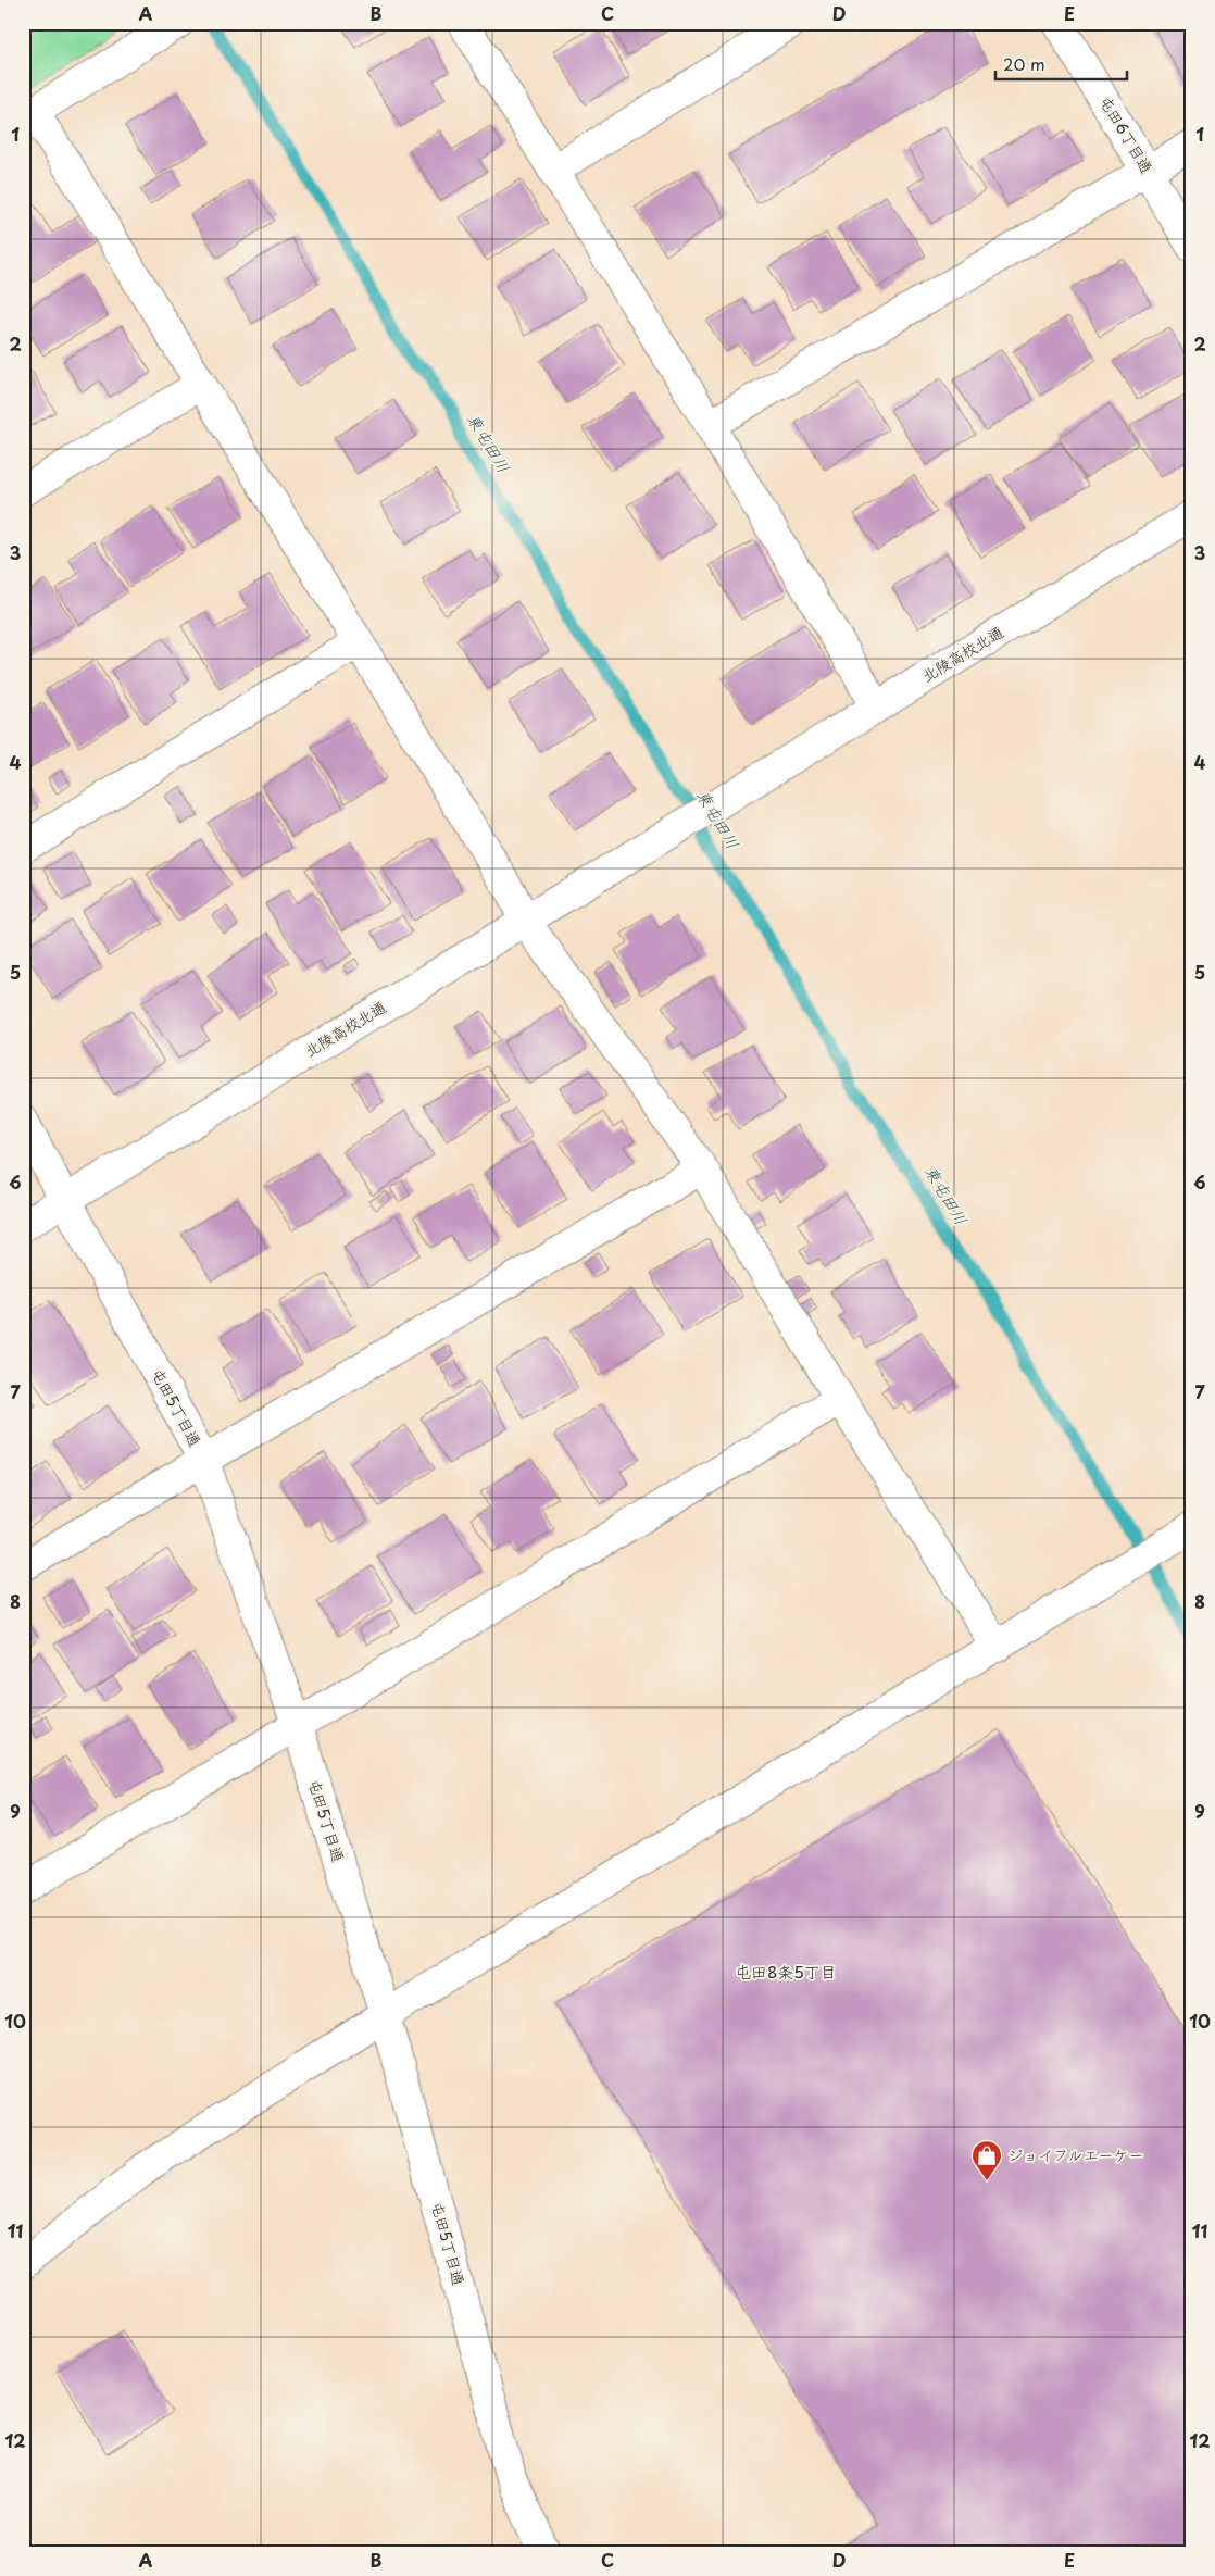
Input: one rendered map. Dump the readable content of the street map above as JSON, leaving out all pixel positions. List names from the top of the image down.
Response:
{
  "streets": {
    "street": ["屯田6丁目通", "北陵高校北通", "屯田5丁目通"]
  },
  "crossings": [
    ["北陵高校北通", "屯田5丁目通"]
  ],
  "districts": ["屯田8条5丁目"],
  "water": ["東屯田川"],
  "places": {
    "shop": ["ジョイフルエーケー"]
  },
  "scale_bar": "20 m",
  "grid": {
    "columns": [
      "A",
      "B",
      "C",
      "D",
      "E"
    ],
    "rows": [
      "1",
      "2",
      "3",
      "4",
      "5",
      "6",
      "7",
      "8",
      "9",
      "10",
      "11",
      "12"
    ]
  }
}
